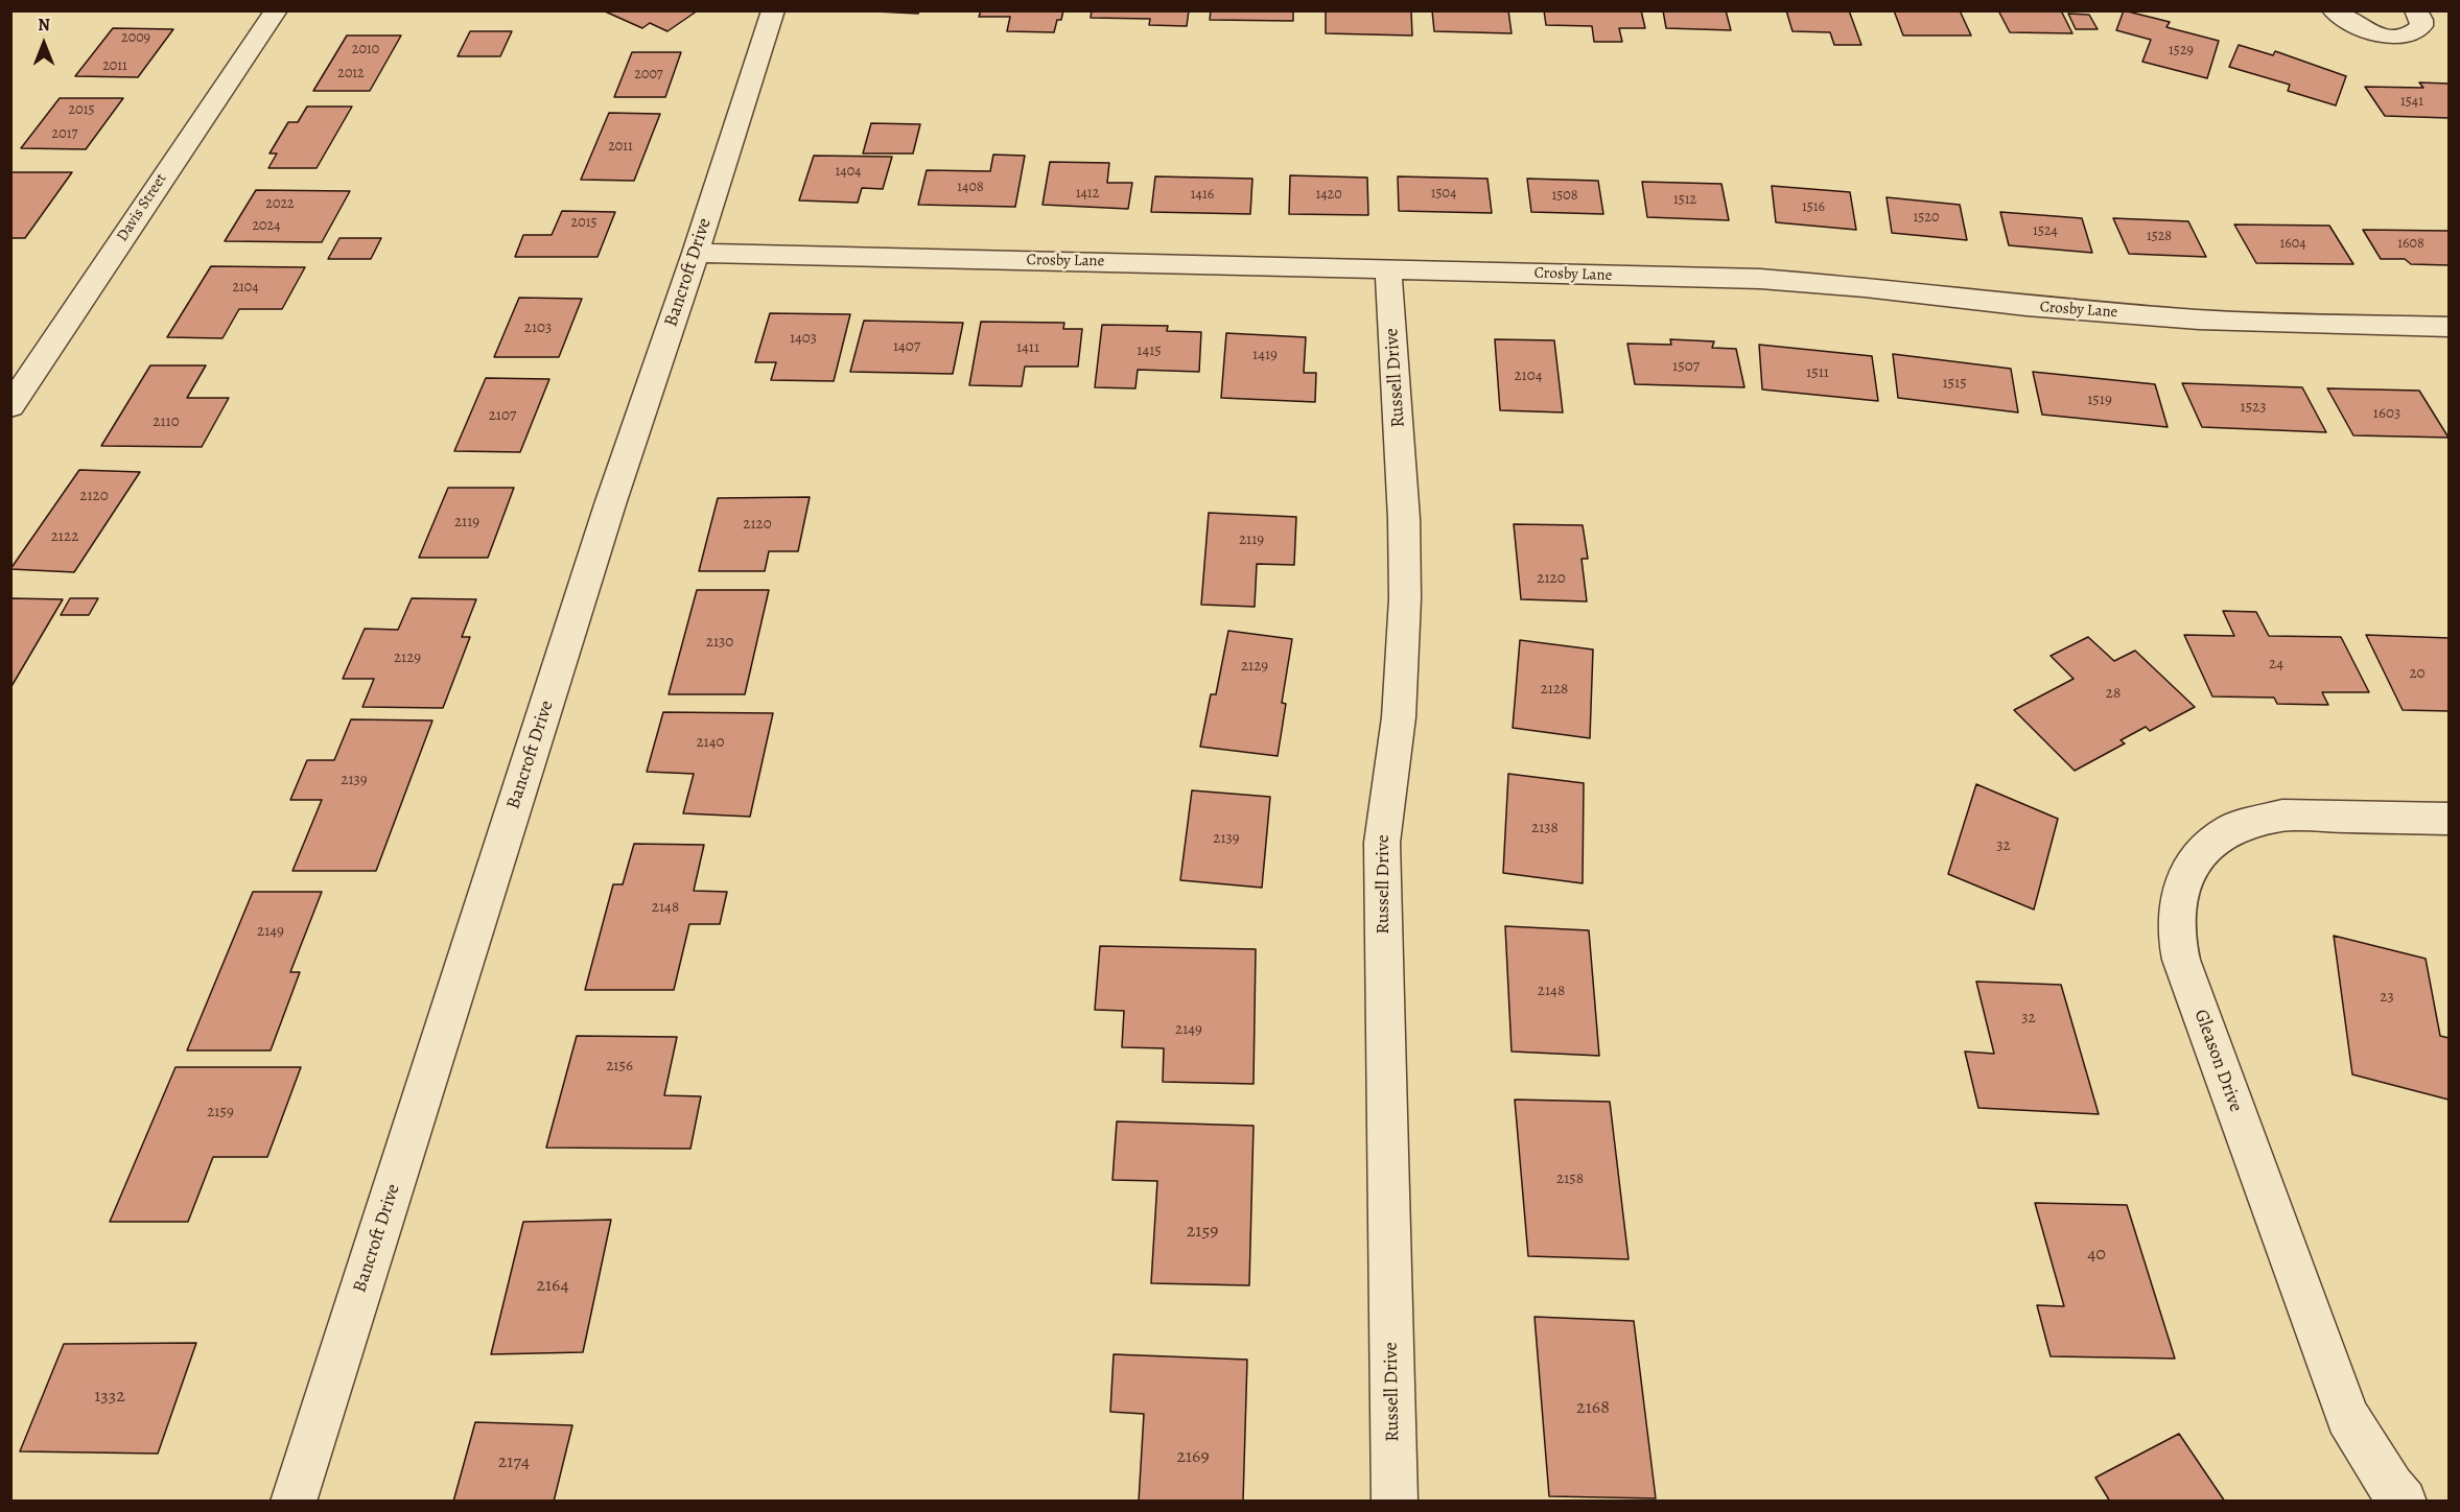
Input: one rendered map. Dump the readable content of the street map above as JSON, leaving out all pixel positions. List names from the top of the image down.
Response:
{
  "streets": {
    "street": [
      "Davis Street",
      "Crosby Lane",
      "Bancroft Drive",
      "Russell Drive",
      "Gleason Drive"
    ]
  },
  "crossings": [
    ["Crosby Lane", "Bancroft Drive"],
    ["Crosby Lane", "Russell Drive"]
  ],
  "house_numbers": [
    "2009",
    "2010",
    "1529",
    "2011",
    "2012",
    "2007",
    "1541",
    "2015",
    "2017",
    "2011",
    "1404",
    "1408",
    "1412",
    "1504",
    "1416",
    "1420",
    "1508",
    "1512",
    "2022",
    "1516",
    "1520",
    "2015",
    "2024",
    "1524",
    "1528",
    "1604",
    "1608",
    "2104",
    "2103",
    "1403",
    "1407",
    "1411",
    "1415",
    "1419",
    "1507",
    "1511",
    "2104",
    "1515",
    "1519",
    "1523",
    "1603",
    "2107",
    "2110",
    "2120",
    "2119",
    "2120",
    "2122",
    "2119",
    "2120",
    "2130",
    "2129",
    "24",
    "2129",
    "20",
    "2128",
    "28",
    "2140",
    "2139",
    "2138",
    "2139",
    "32",
    "2148",
    "2149",
    "2148",
    "23",
    "32",
    "2149",
    "2156",
    "2159",
    "2158",
    "2159",
    "40",
    "2164",
    "1332",
    "2168",
    "2169",
    "2174"
  ],
  "north": "top"
}
